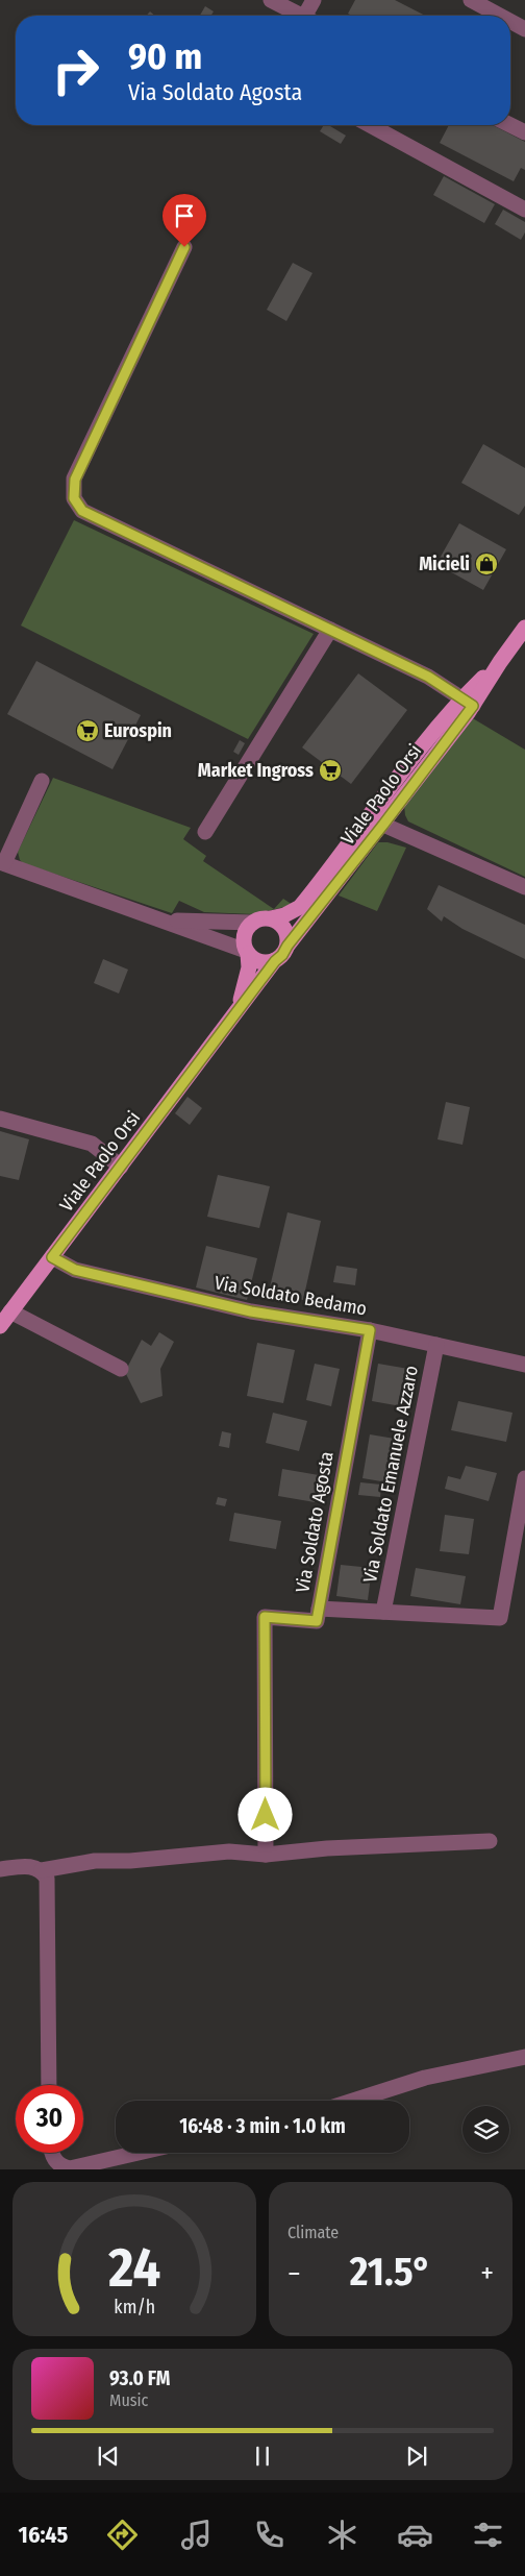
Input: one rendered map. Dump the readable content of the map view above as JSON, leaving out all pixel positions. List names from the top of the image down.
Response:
{
  "streets": {
    "main road": ["Viale Paolo Orsi"],
    "street": ["Via Soldato Bedamo", "Via Soldato Emanuele Azzaro", "Via Soldato Agosta"]
  },
  "crossings": [
    ["Viale Paolo Orsi", "Via Soldato Bedamo"],
    ["Via Soldato Bedamo", "Via Soldato Emanuele Azzaro"],
    ["Via Soldato Bedamo", "Via Soldato Agosta"]
  ],
  "places": {
    "shop": ["Micieli"],
    "supermarket": ["Eurospin", "Market Ingross"]
  },
  "page": {
    "turn": ["90 m", "Via Soldato Agosta"],
    "limit": "30",
    "trip": "16:48 · 3 min · 1.0 km",
    "tile": "Climate",
    "heat": ["−", "21.5°", "+"],
    "song": ["93.0 FM", "Music"],
    "tabs": "16:45",
    "gauge": ["24", "km/h"]
  }
}
